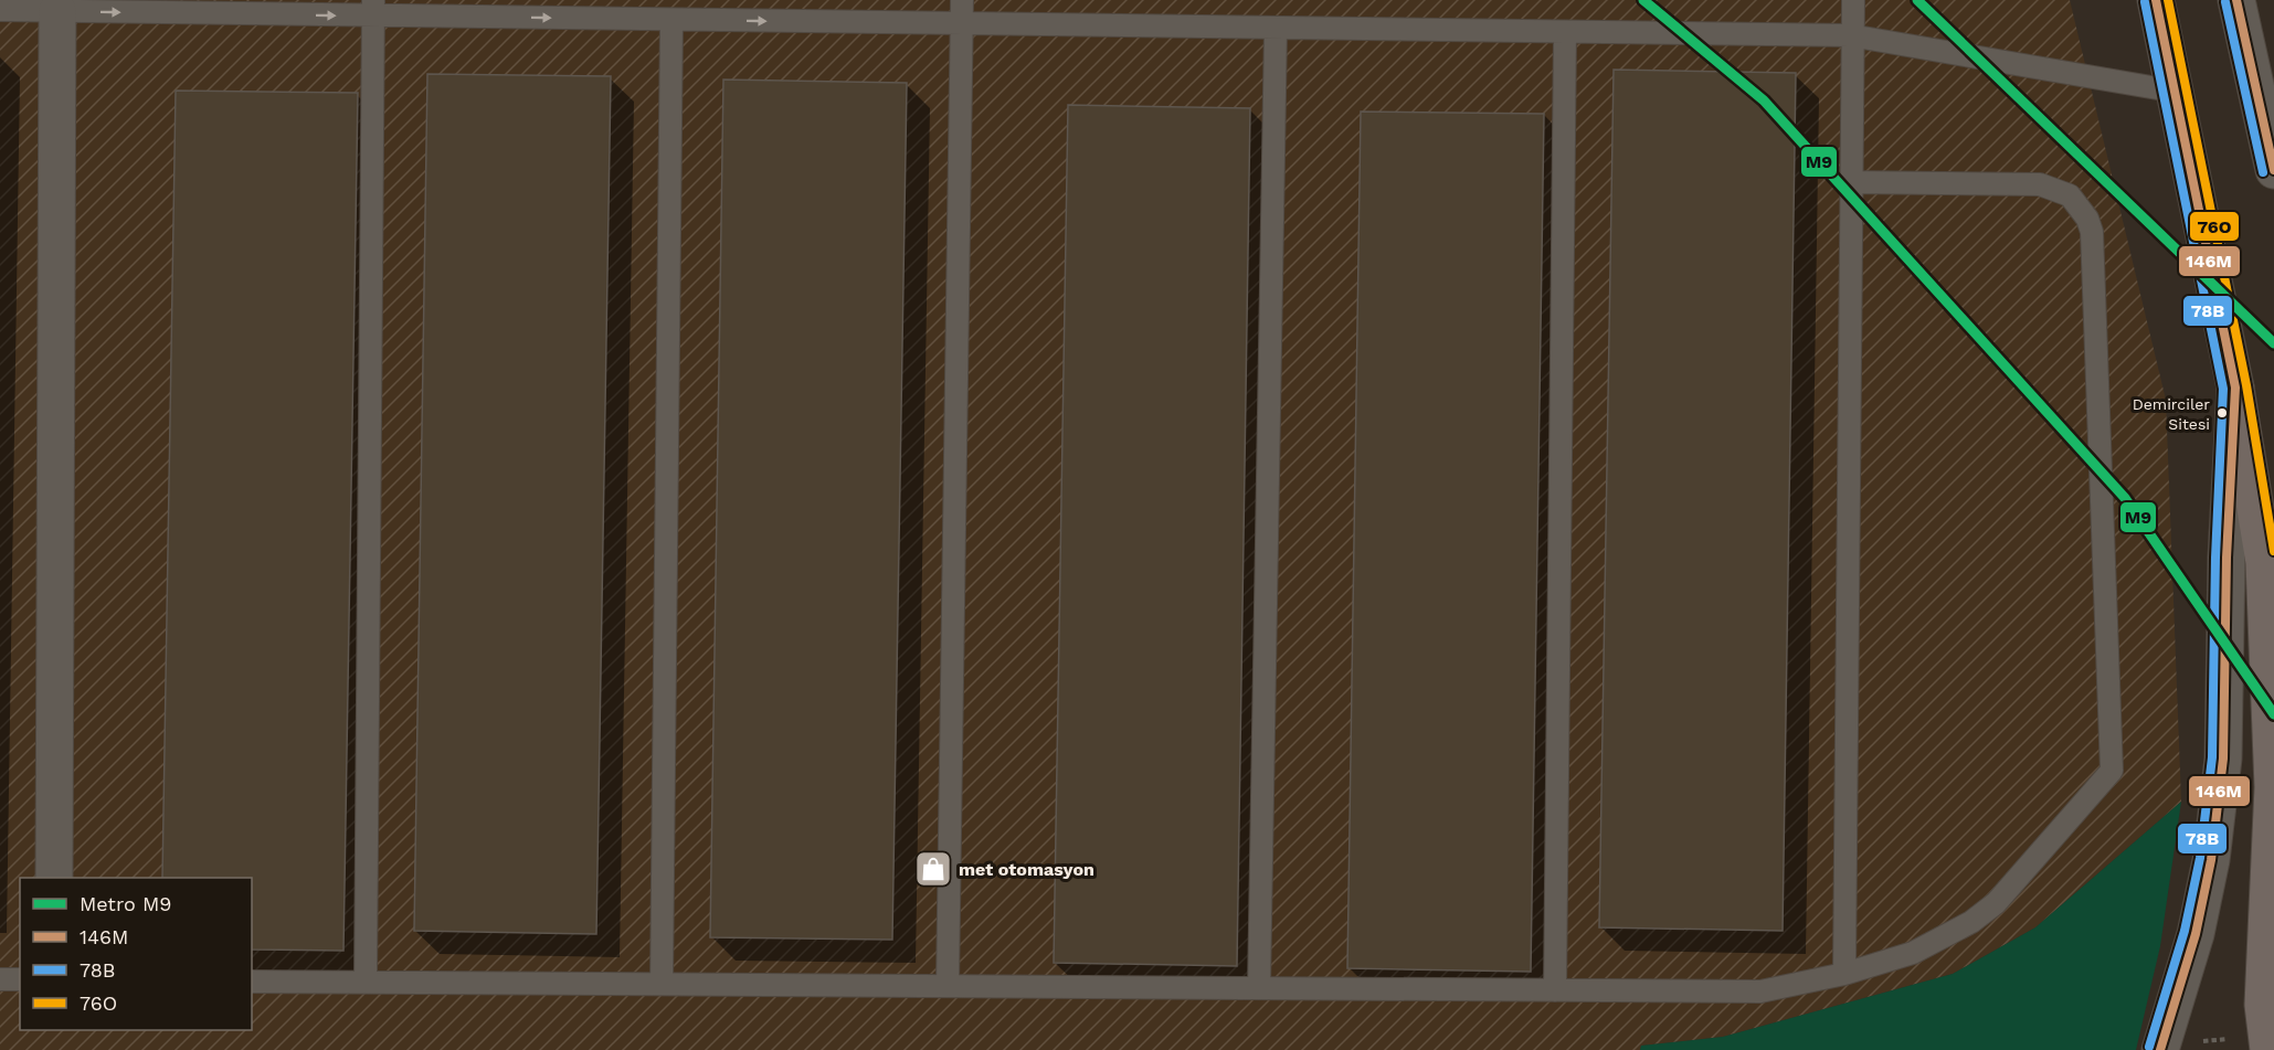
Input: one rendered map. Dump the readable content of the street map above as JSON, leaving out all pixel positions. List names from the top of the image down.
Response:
{
  "places": {
    "other": ["Demirciler Sitesi"],
    "shop": ["met otomasyon"]
  },
  "lines": [
    "metro line M9",
    "transit line 146M",
    "transit line 76O",
    "transit line 78B"
  ],
  "legend": [
    "Metro M9",
    "146M",
    "78B",
    "76O"
  ]
}
